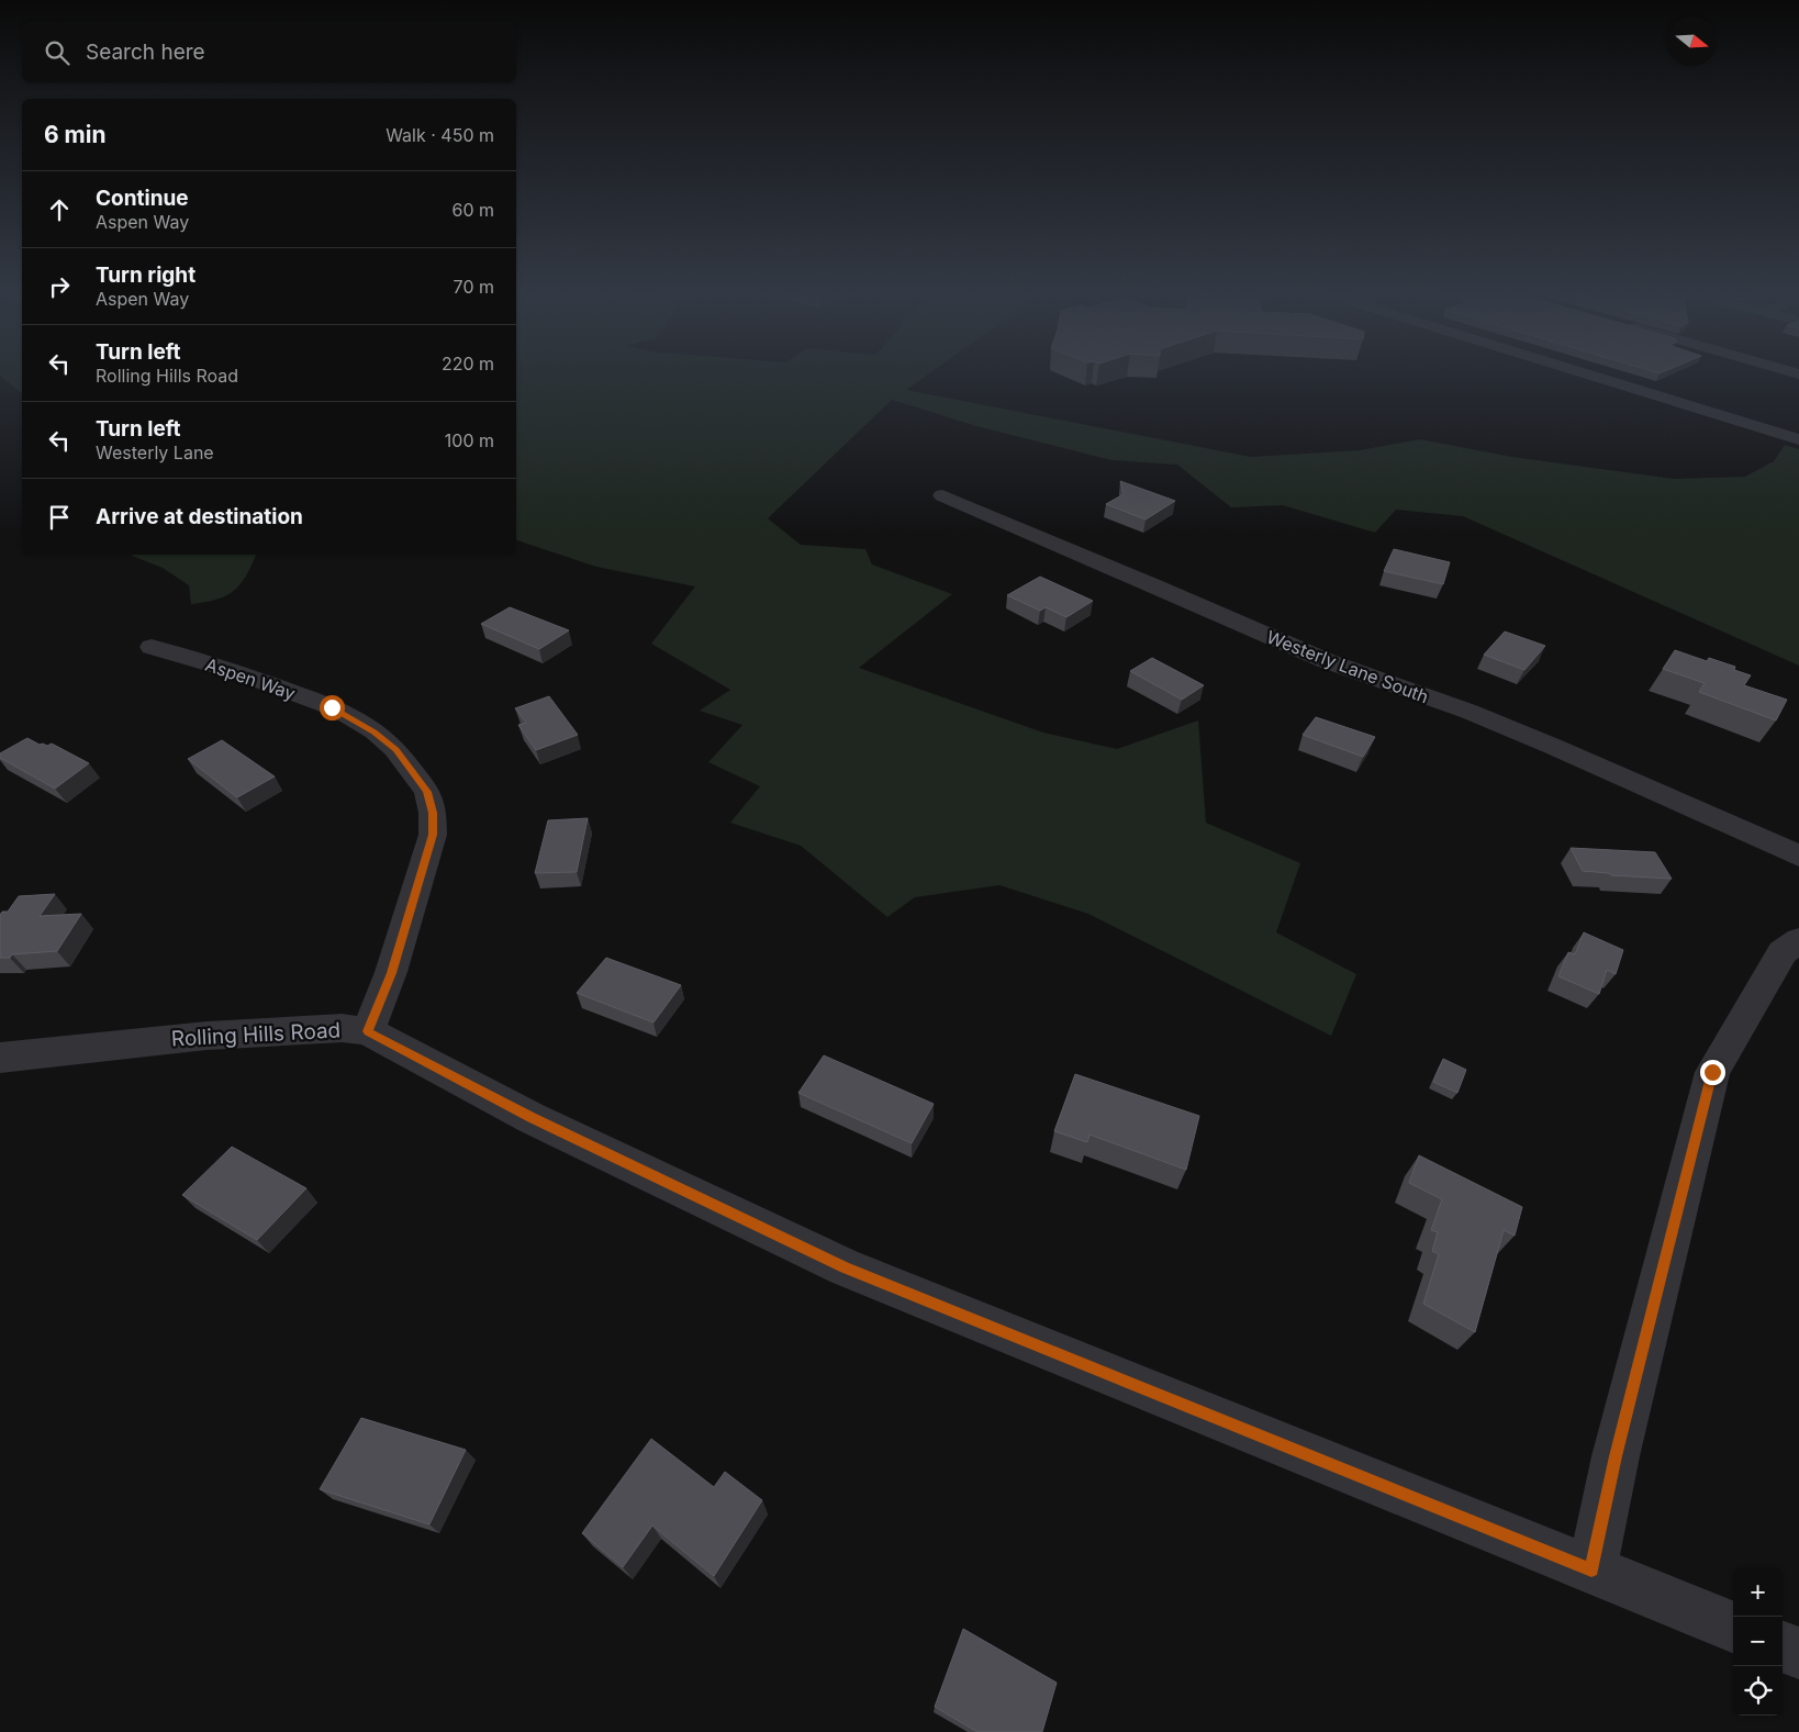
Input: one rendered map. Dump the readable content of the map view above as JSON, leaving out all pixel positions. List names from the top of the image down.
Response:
{
  "streets": {
    "street": ["Westerly Lane South", "Aspen Way", "Rolling Hills Road"]
  },
  "crossings": [
    ["Aspen Way", "Rolling Hills Road"]
  ],
  "north": "right",
  "page": {
    "search": "Search here",
    "heading": ["6 min", "Walk · 450 m"],
    "list": [
      ["Continue", "Aspen Way", "60 m"],
      ["Turn right", "Aspen Way", "70 m"],
      ["Turn left", "Rolling Hills Road", "220 m"],
      ["Turn left", "Westerly Lane", "100 m"],
      "Arrive at destination"
    ],
    "map_buttons": ["+", "−"]
  }
}
